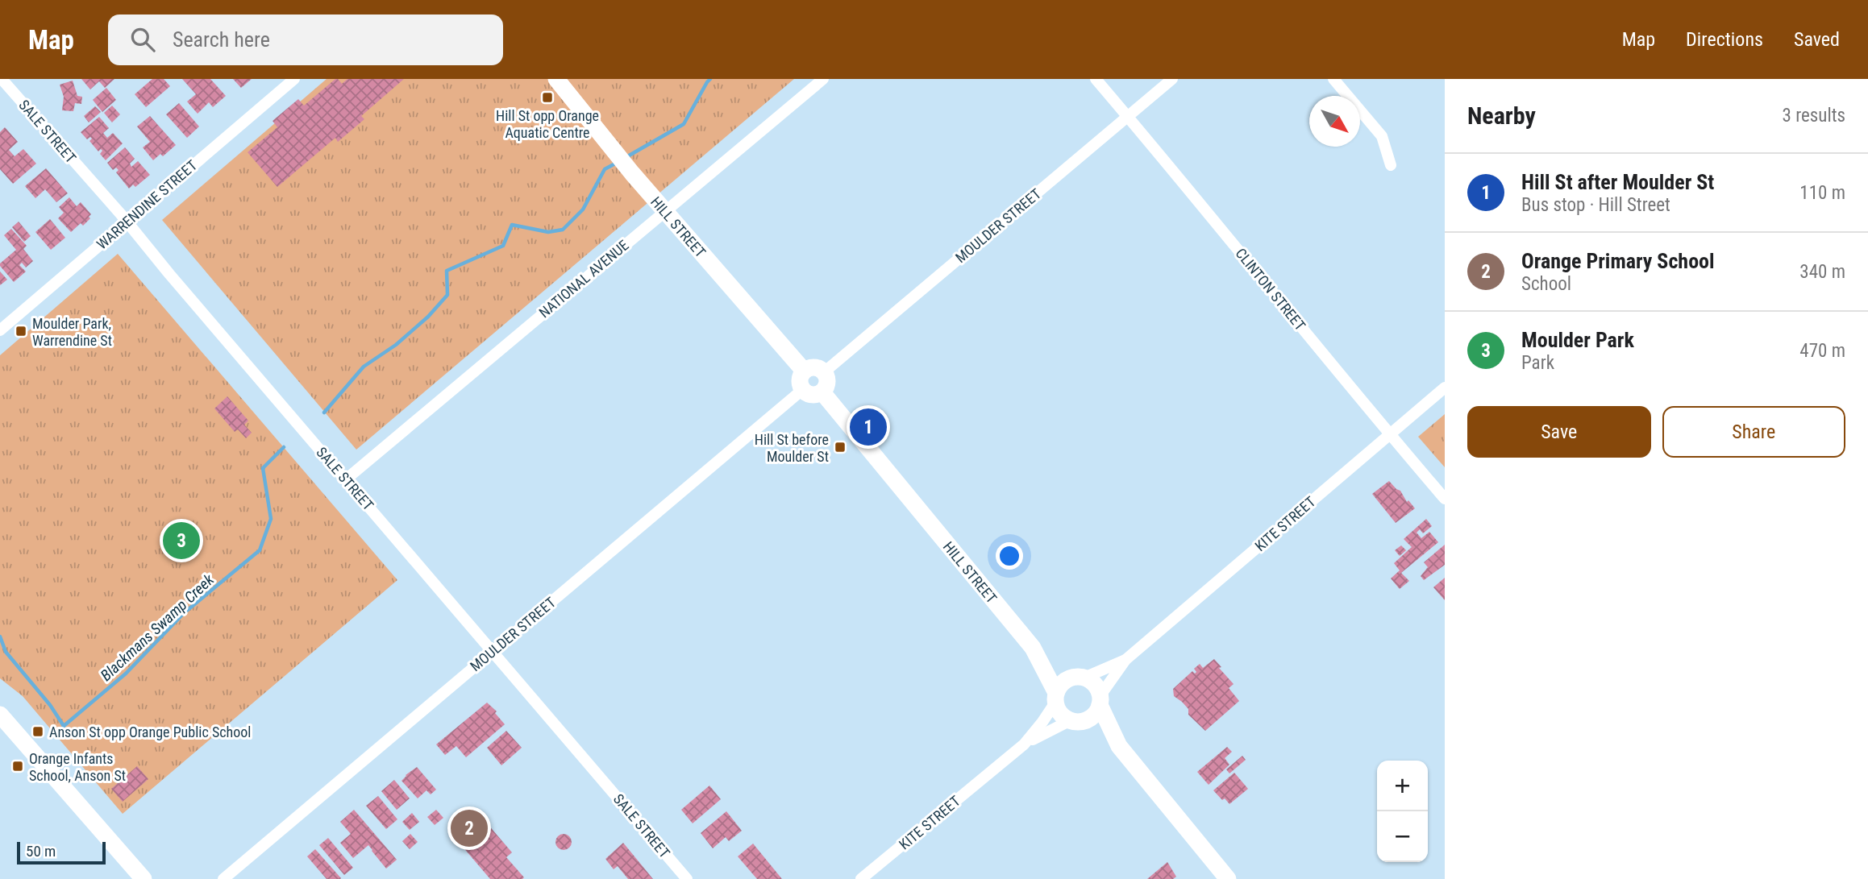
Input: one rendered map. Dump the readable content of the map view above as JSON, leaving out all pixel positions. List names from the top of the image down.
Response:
{
  "streets": {
    "street": [
      "SALE STREET",
      "WARRENDINE STREET",
      "MOULDER STREET",
      "HILL STREET",
      "NATIONAL AVENUE",
      "CLINTON STREET",
      "KITE STREET"
    ]
  },
  "crossings": [
    ["SALE STREET", "WARRENDINE STREET"],
    ["SALE STREET", "MOULDER STREET"],
    ["SALE STREET", "NATIONAL AVENUE"],
    ["MOULDER STREET", "HILL STREET"],
    ["MOULDER STREET", "CLINTON STREET"],
    ["HILL STREET", "NATIONAL AVENUE"],
    ["HILL STREET", "KITE STREET"],
    ["CLINTON STREET", "KITE STREET"]
  ],
  "water": ["Blackmans Swamp Creek"],
  "places": {
    "transit": [
      "Hill St opp Orange Aquatic Centre",
      "Moulder Park, Warrendine St",
      "Hill St before Moulder St",
      "Anson St opp Orange Public School",
      "Orange Infants School, Anson St"
    ]
  },
  "scale_bar": "50 m",
  "north": "bottom right",
  "page": {
    "header": "Map",
    "search": "Search here",
    "nav": ["Map", "Directions", "Saved"],
    "heading": ["Nearby", "3 results"],
    "list": [
      {
        "mark": "1",
        "name": "Hill St after Moulder St",
        "note": "Bus stop · Hill Street",
        "value": "110 m"
      },
      {
        "mark": "2",
        "name": "Orange Primary School",
        "note": "School",
        "value": "340 m"
      },
      {
        "mark": "3",
        "name": "Moulder Park",
        "note": "Park",
        "value": "470 m"
      }
    ],
    "buttons": ["Save", "Share"],
    "pins": ["1", "3", "2"],
    "map_buttons": ["+", "−"],
    "scale": "50 m"
  }
}
